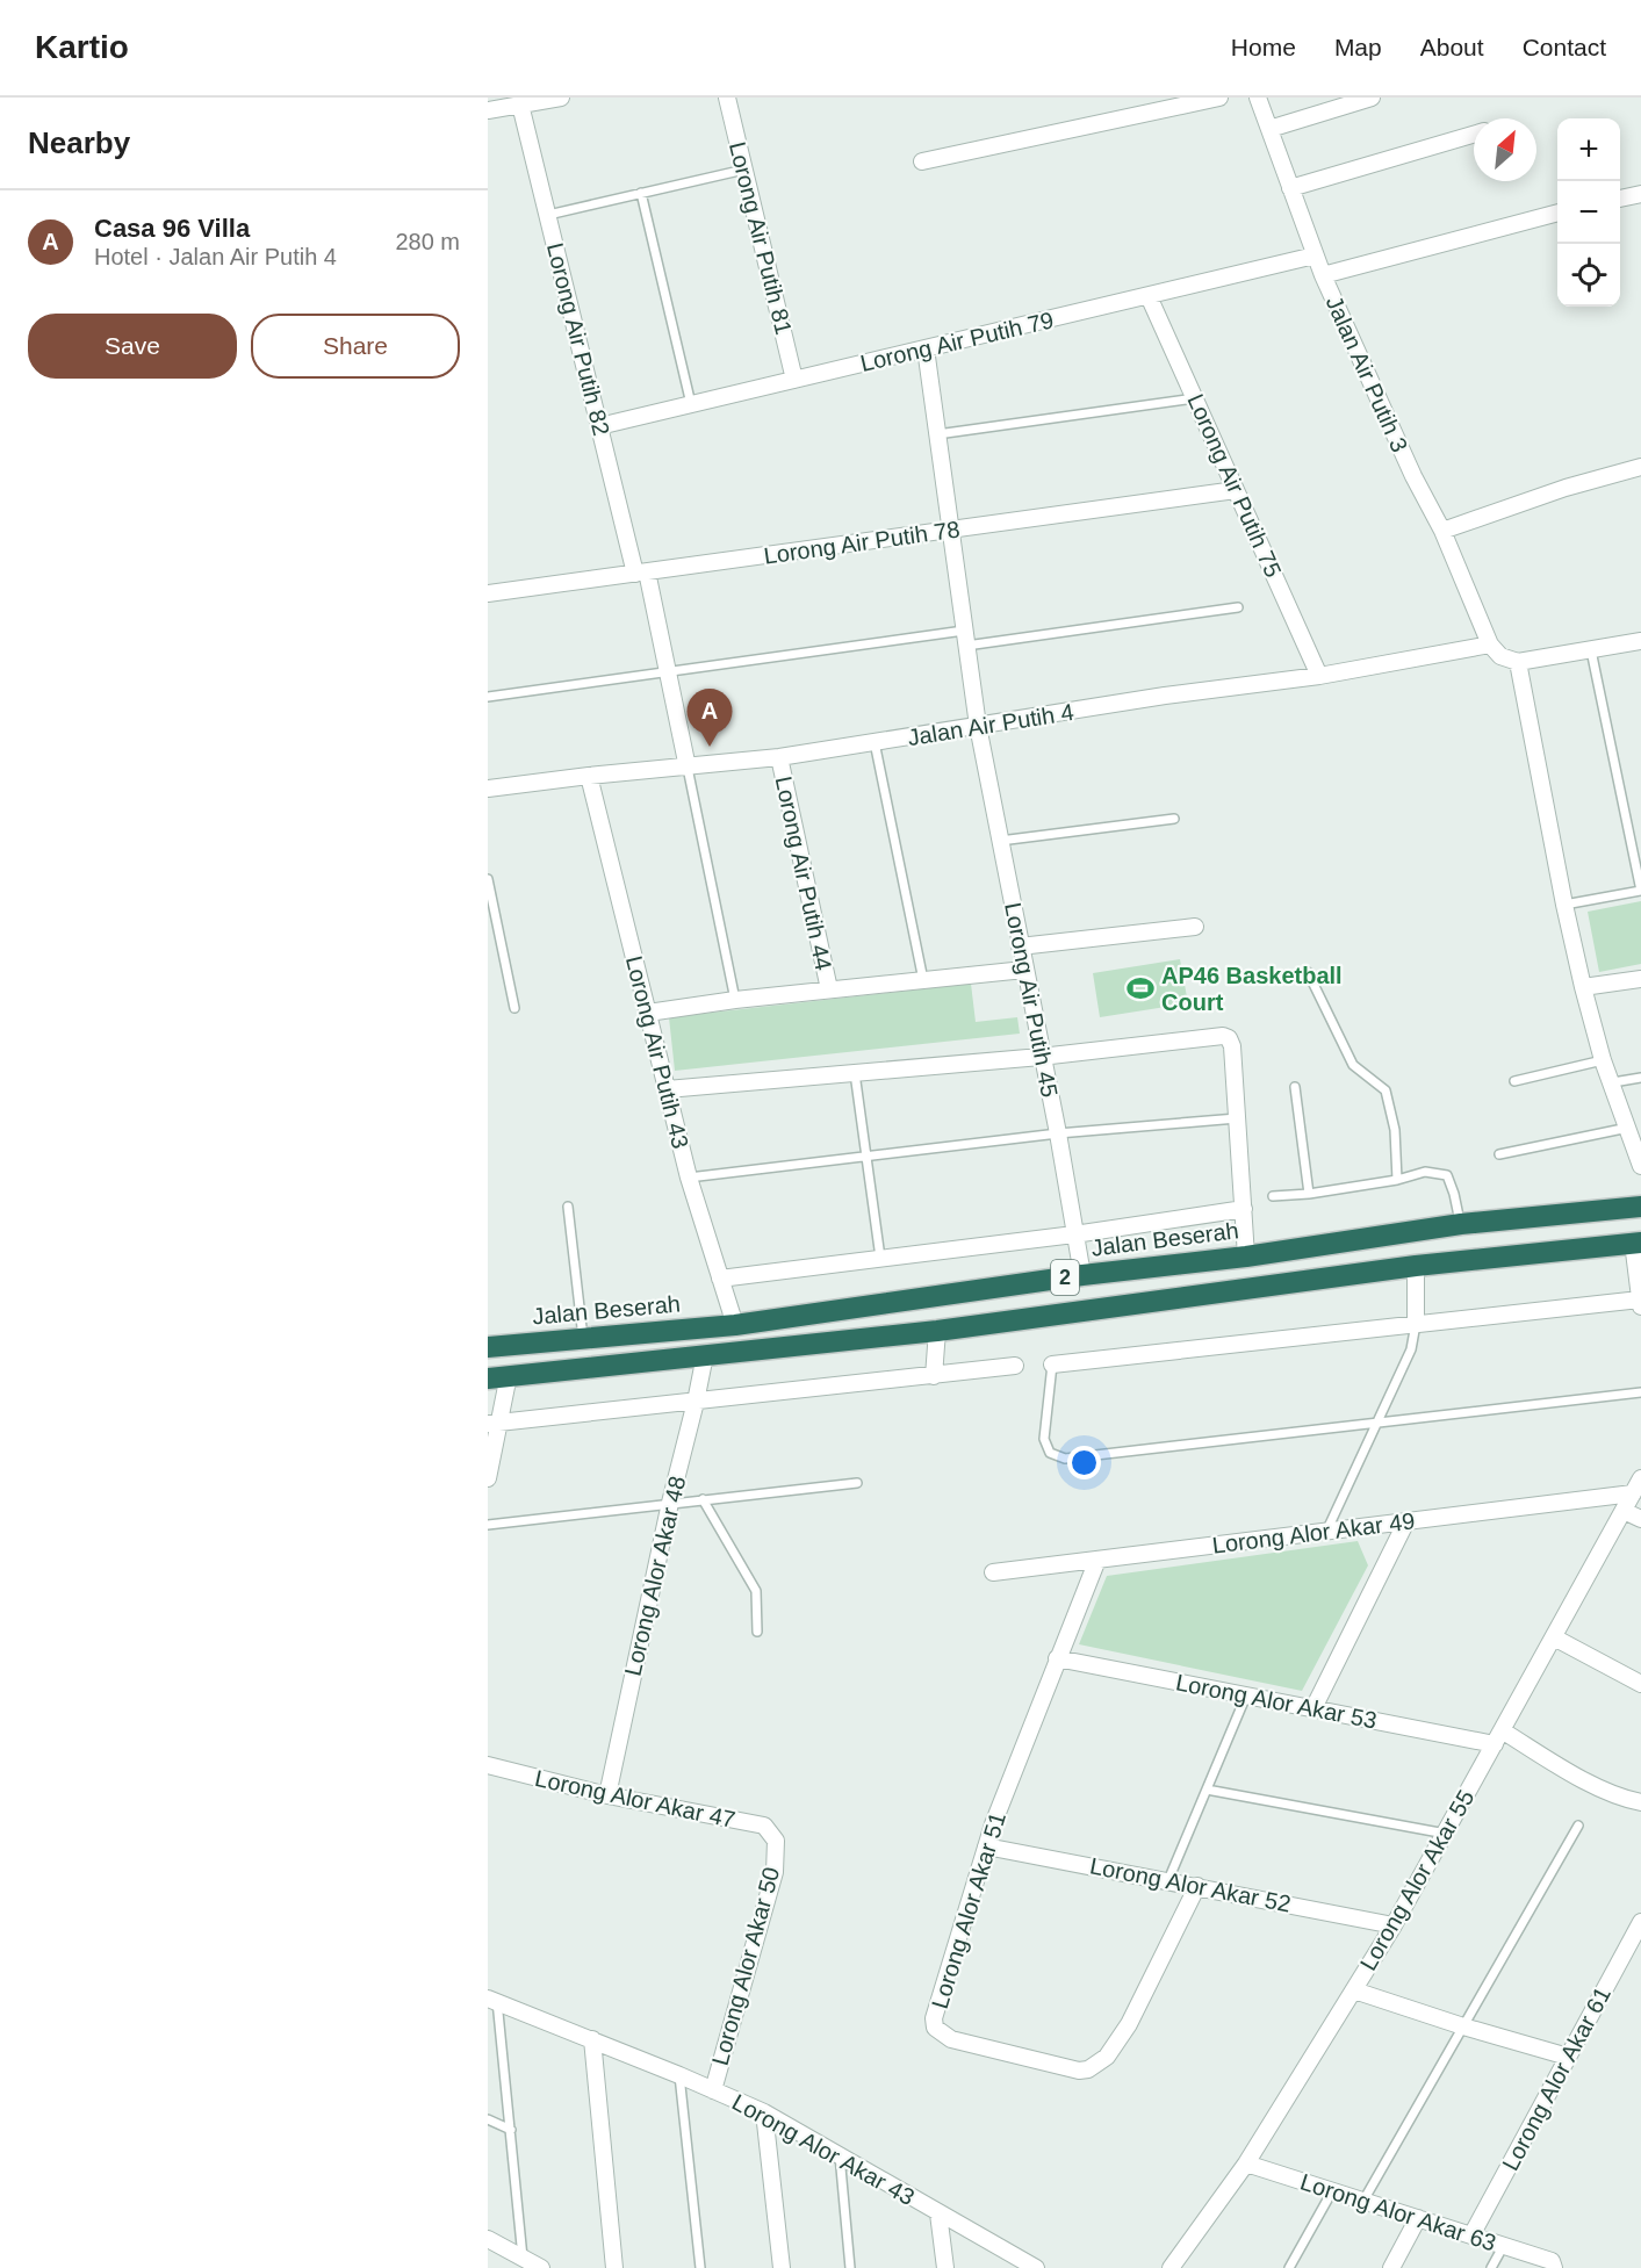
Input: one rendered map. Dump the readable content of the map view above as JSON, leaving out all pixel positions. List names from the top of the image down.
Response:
{
  "streets": {
    "highway": ["Jalan Beserah", "2"],
    "street": [
      "Lorong Air Putih 81",
      "Lorong Air Putih 82",
      "Lorong Air Putih 79",
      "Jalan Air Putih 3",
      "Lorong Air Putih 75",
      "Lorong Air Putih 78",
      "Jalan Air Putih 4",
      "Lorong Air Putih 44",
      "Lorong Air Putih 45",
      "Lorong Air Putih 43",
      "Lorong Alor Akar 49",
      "Lorong Alor Akar 48",
      "Lorong Alor Akar 53",
      "Lorong Alor Akar 47",
      "Lorong Alor Akar 55",
      "Lorong Alor Akar 52",
      "Lorong Alor Akar 51",
      "Lorong Alor Akar 50",
      "Lorong Alor Akar 61",
      "Lorong Alor Akar 43",
      "Lorong Alor Akar 63"
    ]
  },
  "crossings": [
    ["Lorong Air Putih 81", "Lorong Air Putih 79"],
    ["Lorong Air Putih 82", "Lorong Air Putih 79"],
    ["Lorong Air Putih 82", "Lorong Air Putih 78"],
    ["Lorong Air Putih 82", "Jalan Air Putih 4"],
    ["Lorong Air Putih 79", "Jalan Air Putih 3"],
    ["Lorong Air Putih 79", "Lorong Air Putih 75"],
    ["Lorong Air Putih 79", "Lorong Air Putih 45"],
    ["Jalan Air Putih 3", "Jalan Air Putih 4"],
    ["Lorong Air Putih 75", "Lorong Air Putih 78"],
    ["Lorong Air Putih 75", "Jalan Air Putih 4"],
    ["Lorong Air Putih 78", "Lorong Air Putih 45"],
    ["Jalan Air Putih 4", "Lorong Air Putih 44"],
    ["Jalan Air Putih 4", "Lorong Air Putih 45"],
    ["Jalan Air Putih 4", "Lorong Air Putih 43"],
    ["Lorong Air Putih 45", "Jalan Beserah"],
    ["Lorong Air Putih 43", "Jalan Beserah"],
    ["2", "Lorong Alor Akar 48"],
    ["Lorong Alor Akar 49", "Lorong Alor Akar 55"],
    ["Lorong Alor Akar 49", "Lorong Alor Akar 51"],
    ["Lorong Alor Akar 48", "Lorong Alor Akar 47"],
    ["Lorong Alor Akar 53", "Lorong Alor Akar 55"],
    ["Lorong Alor Akar 53", "Lorong Alor Akar 51"],
    ["Lorong Alor Akar 47", "Lorong Alor Akar 50"],
    ["Lorong Alor Akar 55", "Lorong Alor Akar 52"],
    ["Lorong Alor Akar 55", "Lorong Alor Akar 63"],
    ["Lorong Alor Akar 52", "Lorong Alor Akar 51"],
    ["Lorong Alor Akar 50", "Lorong Alor Akar 43"],
    ["Lorong Alor Akar 61", "Lorong Alor Akar 63"]
  ],
  "places": {
    "sports": ["AP46 Basketball Court"]
  },
  "north": "top right",
  "page": {
    "header": "Kartio",
    "nav": [
      "Home",
      "Map",
      "About",
      "Contact"
    ],
    "heading": "Nearby",
    "map_buttons": ["+", "−"],
    "list": [
      {
        "mark": "A",
        "name": "Casa 96 Villa",
        "note": "Hotel · Jalan Air Putih 4",
        "value": "280 m"
      }
    ],
    "buttons": ["Save", "Share"],
    "pins": "A"
  }
}
